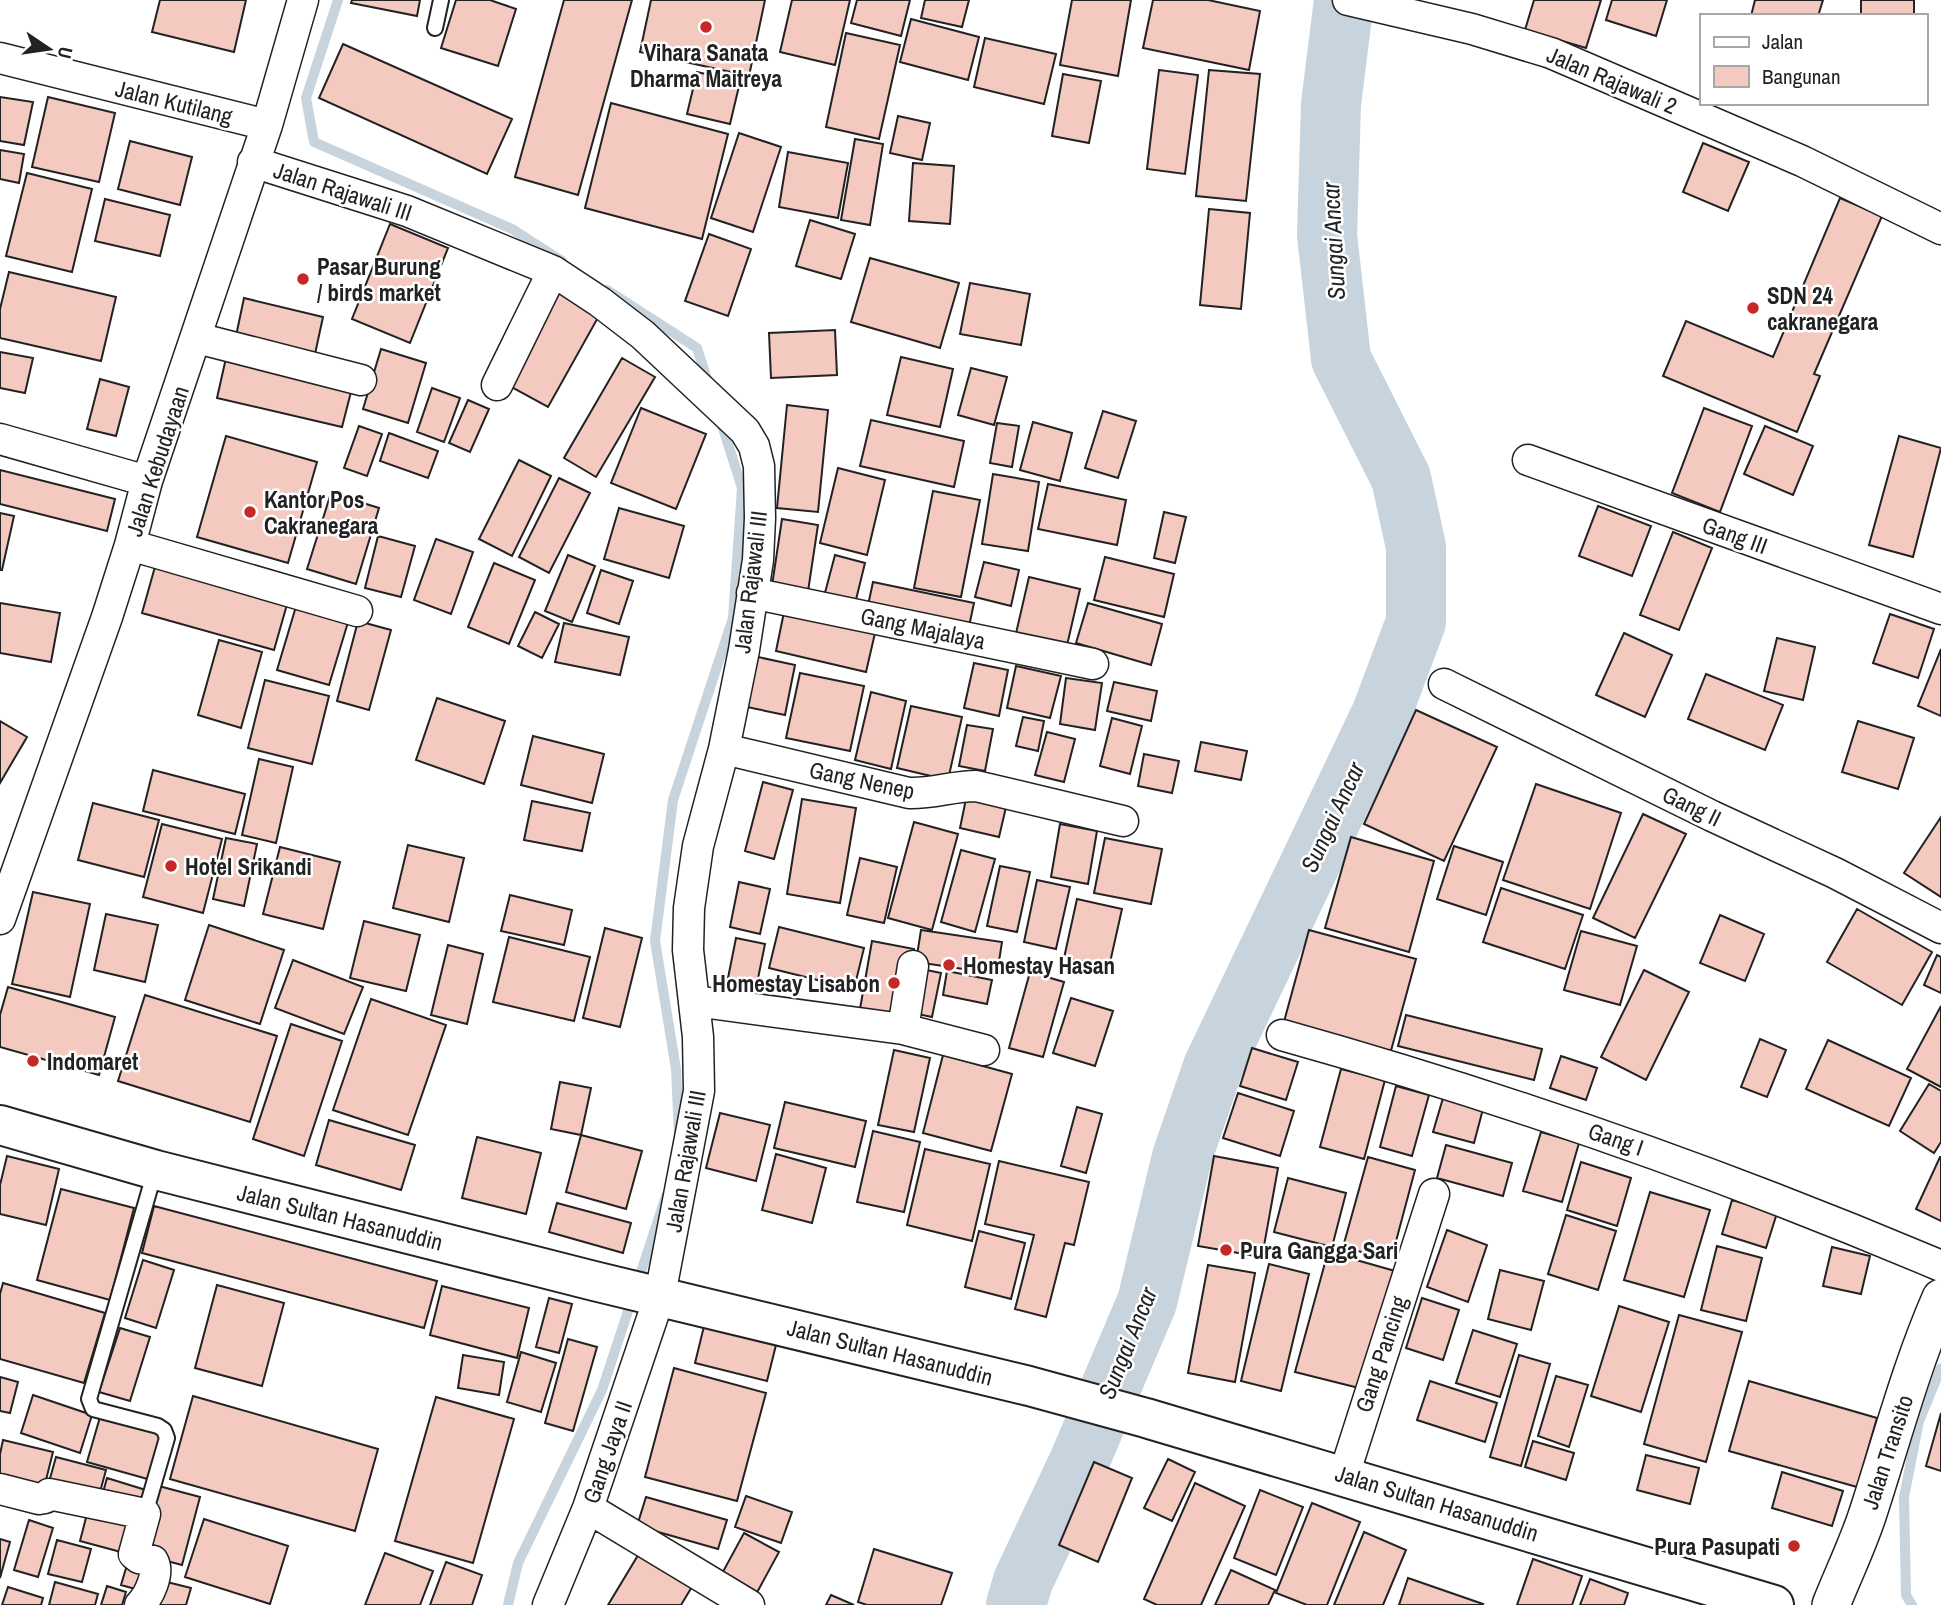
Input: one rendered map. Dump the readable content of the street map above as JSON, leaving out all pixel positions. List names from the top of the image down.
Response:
{
  "streets": {
    "main road": ["Jalan Sultan Hasanuddin"],
    "street": [
      "Jalan Rajawali 2",
      "Jalan Kutilang",
      "Jalan Rajawali III",
      "Jalan Kebudayaan",
      "Gang III",
      "Gang Majalaya",
      "Gang Nenep",
      "Gang II",
      "Gang I",
      "Gang Pancing",
      "Gang Jaya II",
      "Jalan Transito"
    ]
  },
  "crossings": [
    ["Jalan Kutilang", "Jalan Kebudayaan"],
    ["Jalan Rajawali III", "Jalan Kebudayaan"],
    ["Jalan Rajawali III", "Gang Majalaya"],
    ["Jalan Rajawali III", "Gang Nenep"],
    ["Jalan Rajawali III", "Jalan Sultan Hasanuddin"],
    ["Jalan Rajawali III", "Gang Jaya II"],
    ["Jalan Sultan Hasanuddin", "Gang Pancing"],
    ["Jalan Sultan Hasanuddin", "Gang Jaya II"]
  ],
  "water": ["Sungai Ancar"],
  "places": [
    "Vihara Sanata Dharma Maitreya",
    "Pasar Burung / birds market",
    "SDN 24 cakranegara",
    "Kantor Pos Cakranegara",
    "Hotel Srikandi",
    "Homestay Hasan",
    "Homestay Lisabon",
    "Indomaret",
    "Pura Gangga Sari",
    "Pura Pasupati"
  ],
  "legend": ["Jalan", "Bangunan"],
  "north": "right"
}
